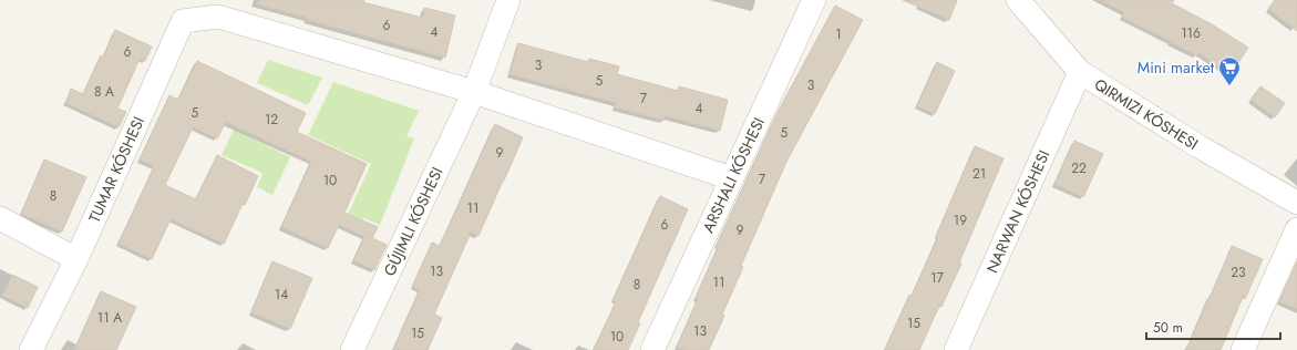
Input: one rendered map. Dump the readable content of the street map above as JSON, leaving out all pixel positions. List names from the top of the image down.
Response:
{
  "streets": {
    "street": ["TUMAR KÓSHESI", "NARWAN KÓSHESI", "GÚJIMLI KÓSHESI"]
  },
  "crossings": [
    ["TUMAR KÓSHESI", "GÚJIMLI KÓSHESI"]
  ],
  "places": {
    "supermarket": ["Mini market"]
  },
  "house_numbers": [
    "6",
    "4",
    "116",
    "1",
    "6",
    "3",
    "5",
    "3",
    "8 А",
    "7",
    "4",
    "5",
    "12",
    "5",
    "9",
    "22",
    "21",
    "7",
    "10",
    "8",
    "11",
    "19",
    "6",
    "9",
    "13",
    "23",
    "17",
    "11",
    "8",
    "14",
    "11 А",
    "15",
    "13",
    "15",
    "10"
  ],
  "scale_bar": "50 m"
}
